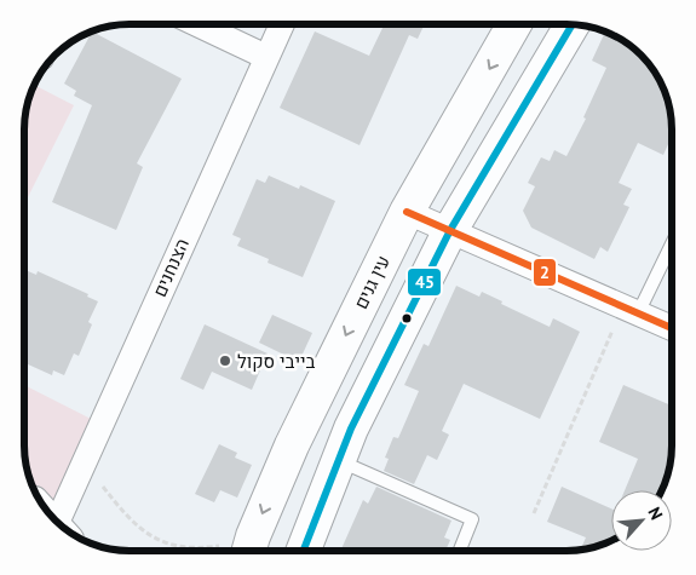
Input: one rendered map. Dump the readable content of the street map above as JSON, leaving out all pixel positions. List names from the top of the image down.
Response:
{
  "streets": {
    "main road": ["עין גנים"],
    "street": ["הצנחנים"]
  },
  "places": ["בייבי סקול"],
  "lines": ["transit line 45", "transit line 2"],
  "north": "top right"
}
